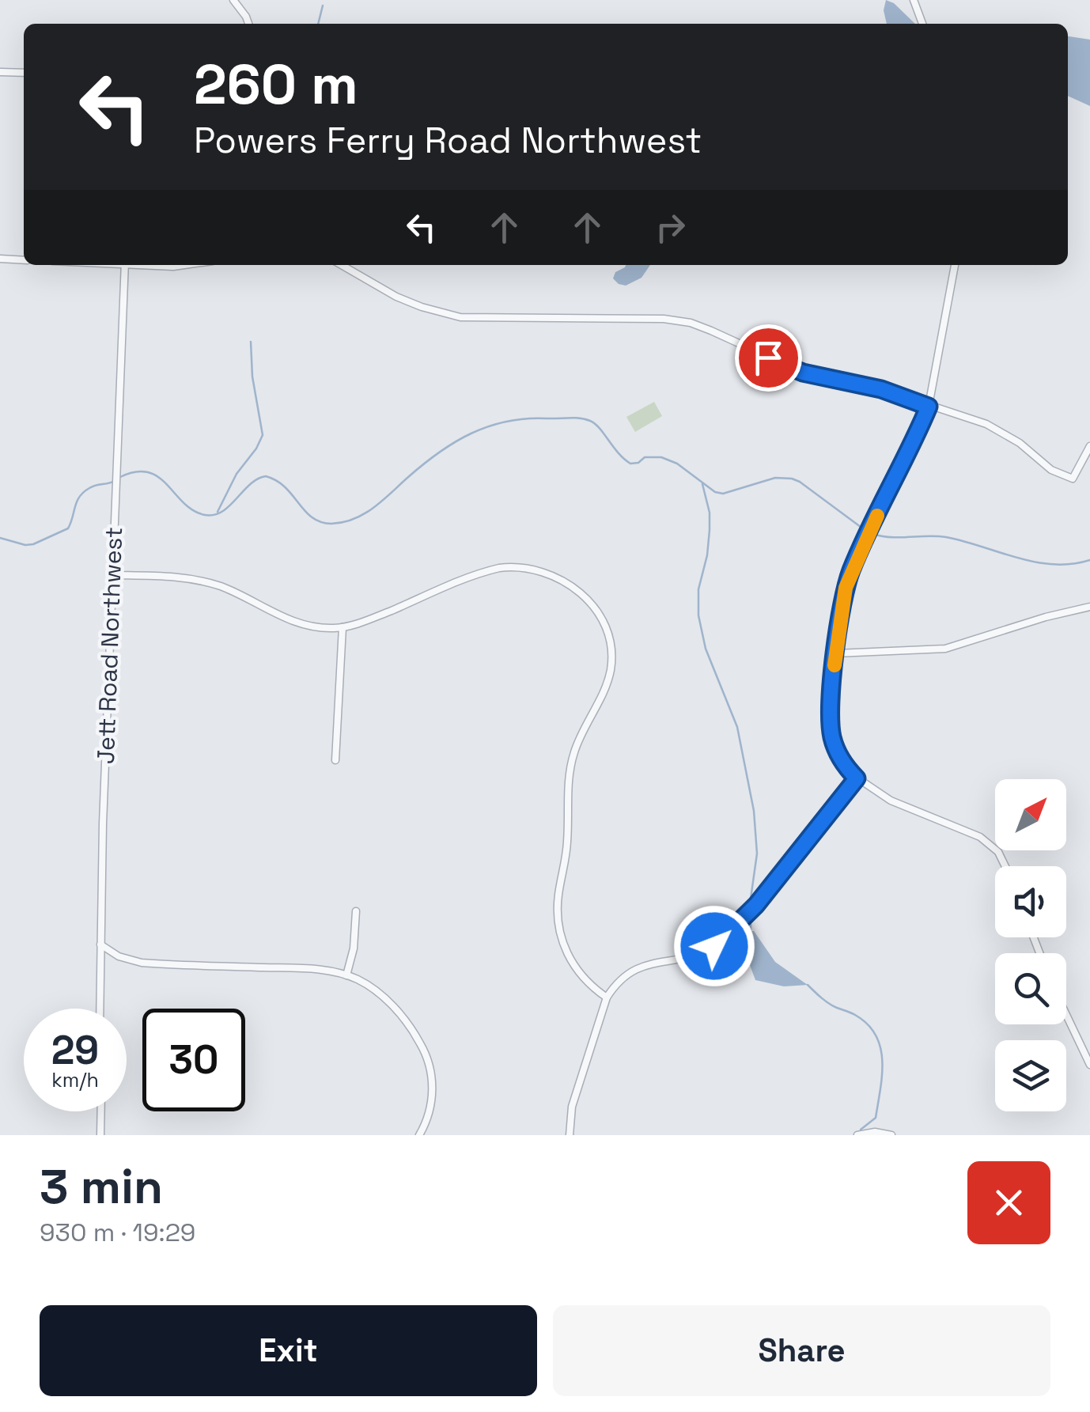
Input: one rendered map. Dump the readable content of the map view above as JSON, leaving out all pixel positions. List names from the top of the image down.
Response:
{
  "streets": {
    "street": ["Jett Road Northwest"]
  },
  "north": "top right",
  "page": {
    "turn": ["260 m", "Powers Ferry Road Northwest"],
    "speed": "29 km/h",
    "limit": "30",
    "heading": ["3 min", "930 m · 19:29"],
    "buttons": ["Exit", "Share"]
  }
}
